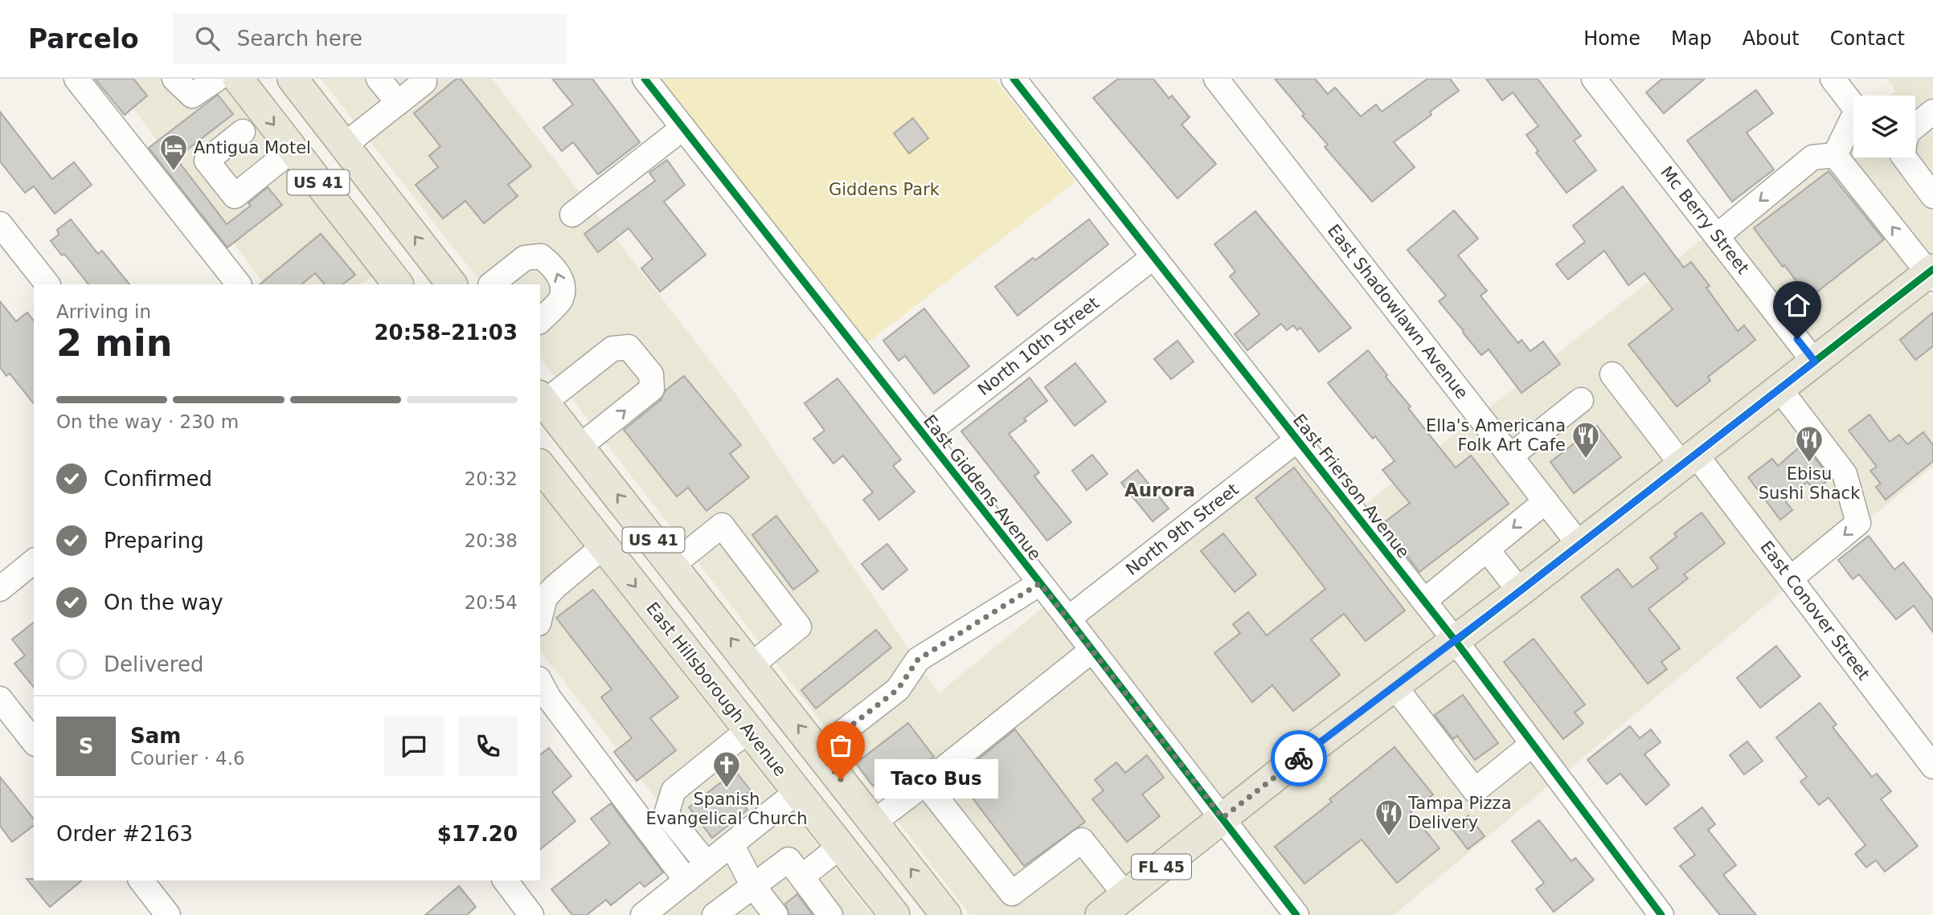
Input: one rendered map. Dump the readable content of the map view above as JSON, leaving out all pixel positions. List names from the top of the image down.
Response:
{
  "streets": {
    "main road": ["US 41", "East Hillsborough Avenue", "FL 45"],
    "street": [
      "Mc Berry Street",
      "East Shadowlawn Avenue",
      "North 10th Street",
      "East Frierson Avenue",
      "East Giddens Avenue",
      "North 9th Street",
      "East Conover Street"
    ]
  },
  "crossings": [
    ["Mc Berry Street", "FL 45"],
    ["East Shadowlawn Avenue", "FL 45"],
    ["North 10th Street", "East Frierson Avenue"],
    ["North 10th Street", "East Giddens Avenue"],
    ["East Frierson Avenue", "North 9th Street"],
    ["East Frierson Avenue", "FL 45"],
    ["East Giddens Avenue", "North 9th Street"],
    ["East Giddens Avenue", "FL 45"],
    ["East Conover Street", "FL 45"]
  ],
  "districts": ["Aurora"],
  "parks": ["Giddens Park"],
  "places": {
    "hotel": ["Antigua Motel"],
    "restaurant": ["Ella's Americana Folk Art Cafe", "Ebisu Sushi Shack", "Tampa Pizza Delivery"],
    "other": ["Taco Bus"],
    "church": ["Spanish Evangelical Church"]
  },
  "page": {
    "header": "Parcelo",
    "search": "Search here",
    "nav": [
      "Home",
      "Map",
      "About",
      "Contact"
    ],
    "heading": ["2 min", "Arriving in", "20:58–21:03"],
    "panel": [
      "Sam",
      "Courier · 4.6",
      "Order #2163",
      "$17.20"
    ],
    "bar": "On the way · 230 m",
    "list": [
      ["Confirmed", "20:32"],
      ["Preparing", "20:38"],
      ["On the way", "20:54"],
      "Delivered"
    ],
    "round": "S",
    "bubble": "Taco Bus"
  }
}
